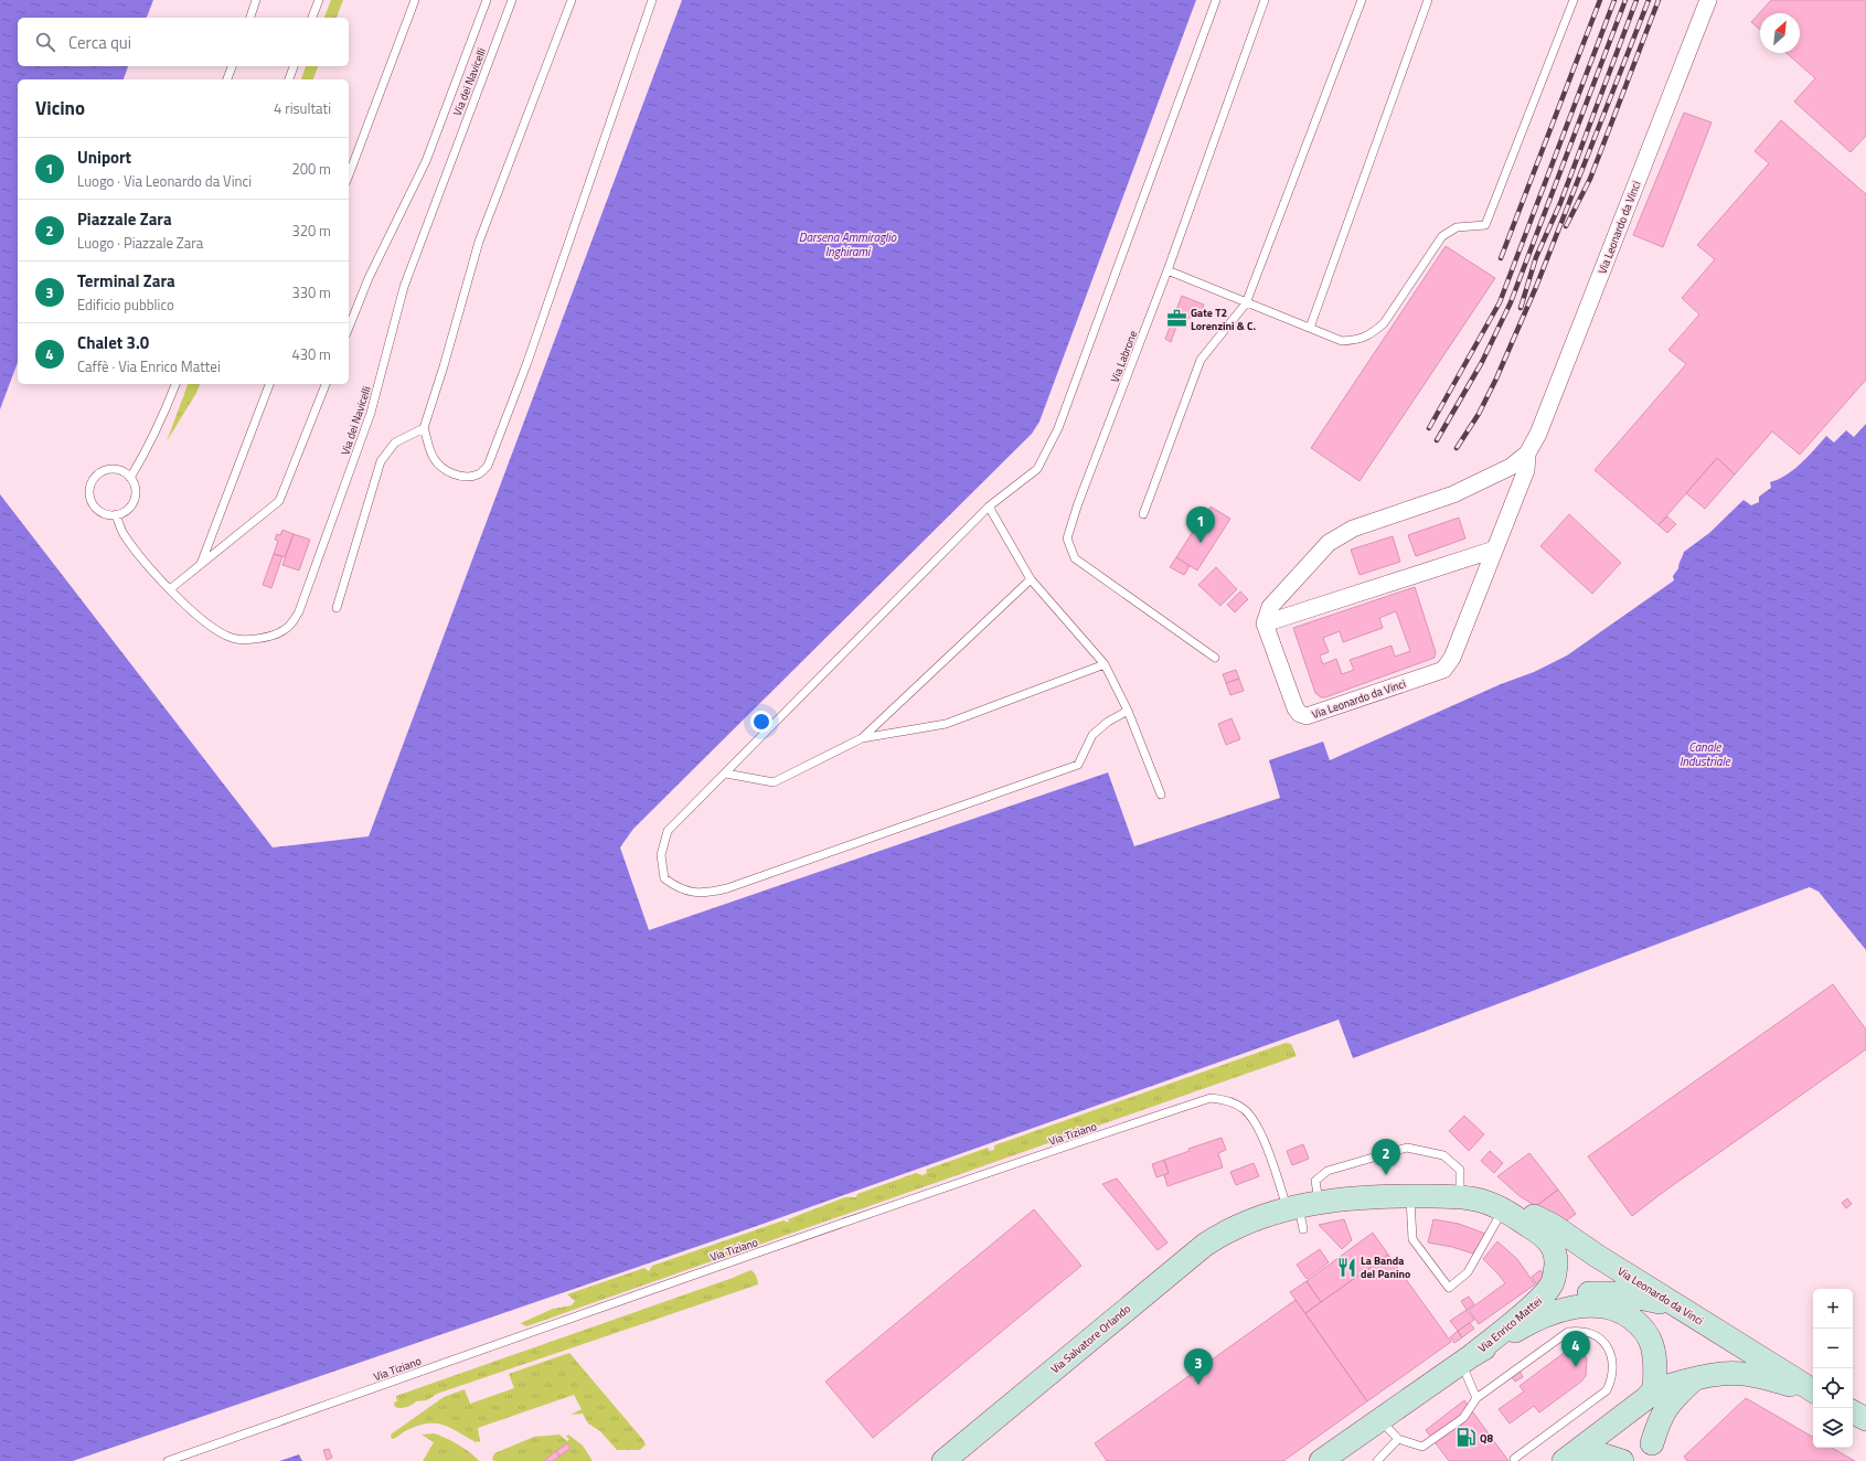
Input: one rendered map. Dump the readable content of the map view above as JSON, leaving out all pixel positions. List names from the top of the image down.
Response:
{
  "streets": {
    "main road": ["Via Leonardo da Vinci", "Via Enrico Mattei", "Via Salvatore Orlando"],
    "lane": ["Via dei Navicelli", "Via Labrone", "Via Tiziano"]
  },
  "crossings": [
    ["Via Leonardo da Vinci", "Via Enrico Mattei"],
    ["Via Leonardo da Vinci", "Via Salvatore Orlando"],
    ["Via Tiziano", "Via Salvatore Orlando"],
    ["Via Enrico Mattei", "Via Salvatore Orlando"]
  ],
  "water": ["Darsena Ammiraglio Inghirami", "Canale Industriale"],
  "places": {
    "office": ["Gate T2 Lorenzini & C."],
    "restaurant": ["La Banda del Panino"],
    "fuel station": ["Q8"]
  },
  "north": "top right",
  "page": {
    "search": "Cerca qui",
    "heading": ["Vicino", "4 risultati"],
    "list": [
      {
        "mark": "1",
        "name": "Uniport",
        "note": "Luogo · Via Leonardo da Vinci",
        "value": "200 m"
      },
      {
        "mark": "2",
        "name": "Piazzale Zara",
        "note": "Luogo · Piazzale Zara",
        "value": "320 m"
      },
      {
        "mark": "3",
        "name": "Terminal Zara",
        "note": "Edificio pubblico",
        "value": "330 m"
      },
      {
        "mark": "4",
        "name": "Chalet 3.0",
        "note": "Caffè · Via Enrico Mattei",
        "value": "430 m"
      }
    ],
    "pins": [
      "1",
      "2",
      "4",
      "3"
    ],
    "map_buttons": ["+", "−"]
  }
}
